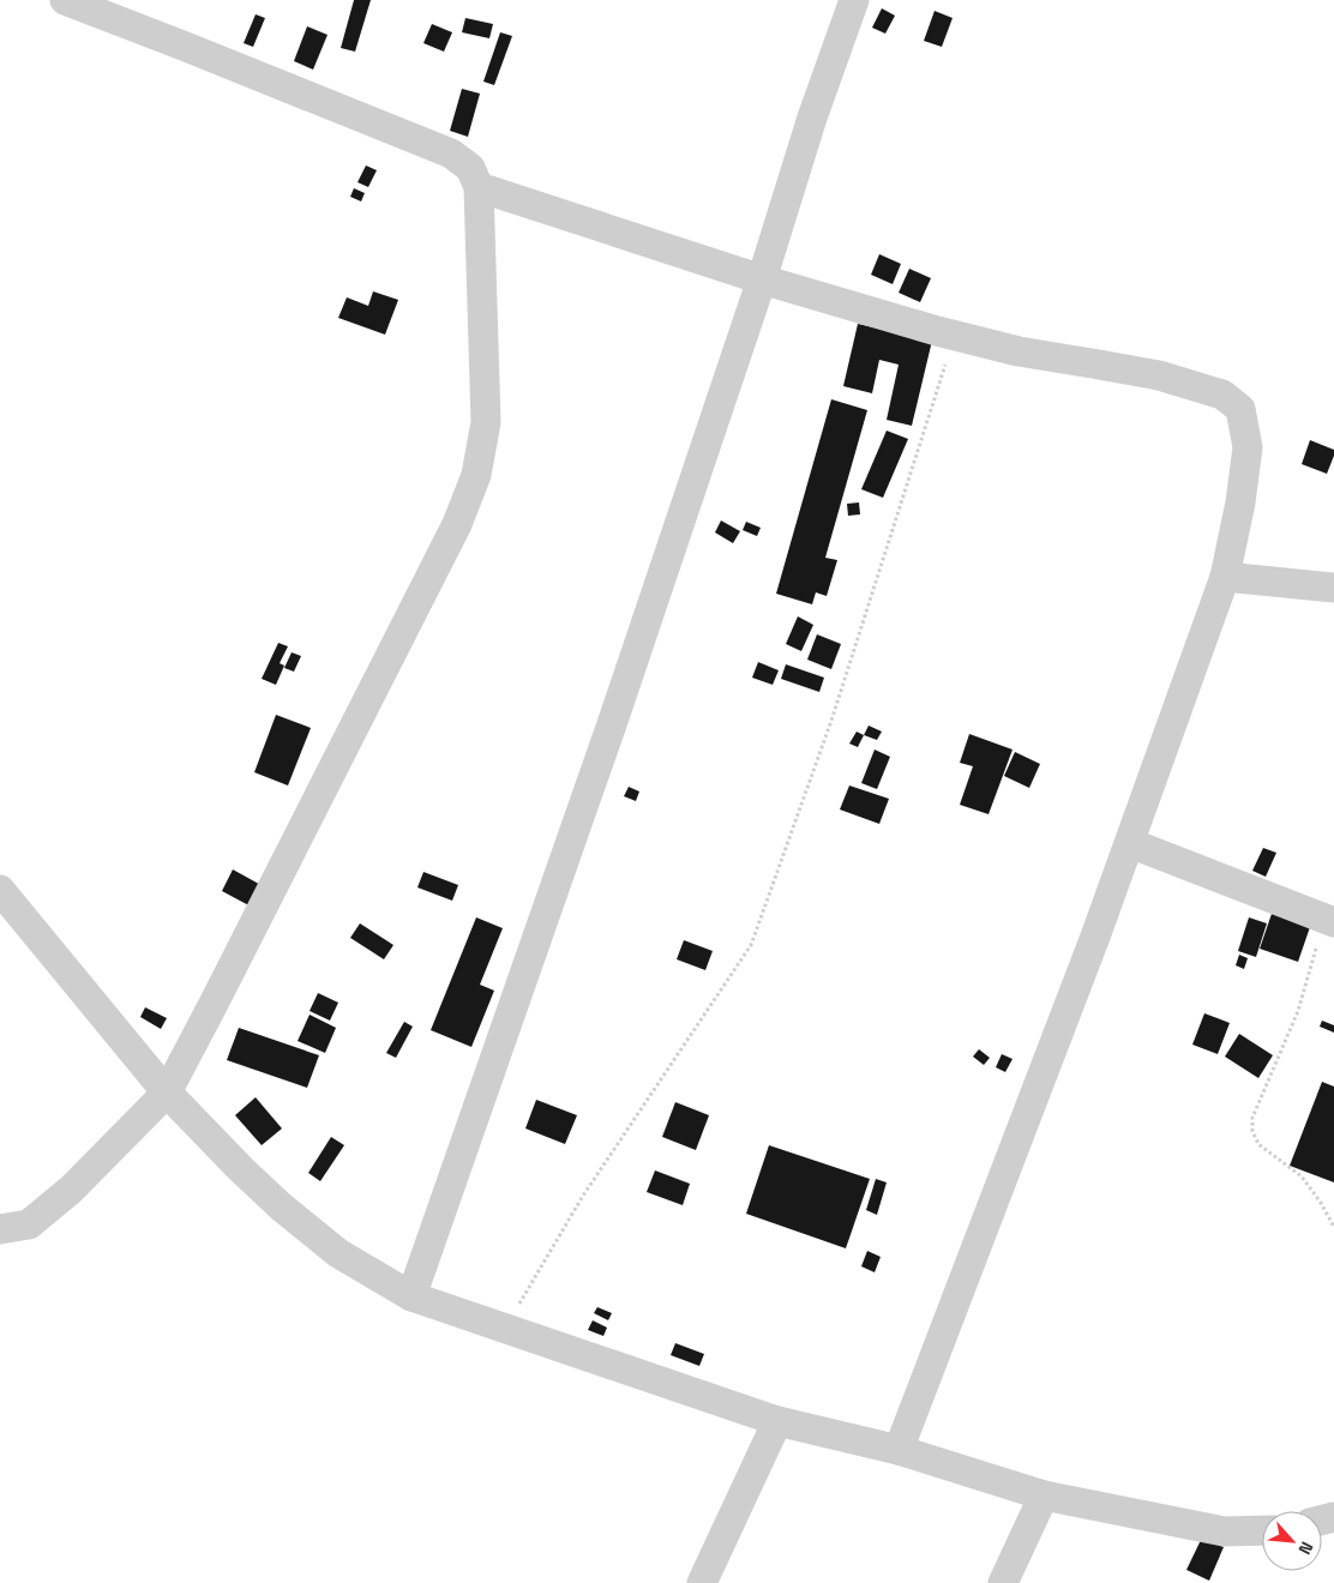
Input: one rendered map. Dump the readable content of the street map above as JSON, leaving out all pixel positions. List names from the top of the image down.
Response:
{
  "north": "bottom right"
}
